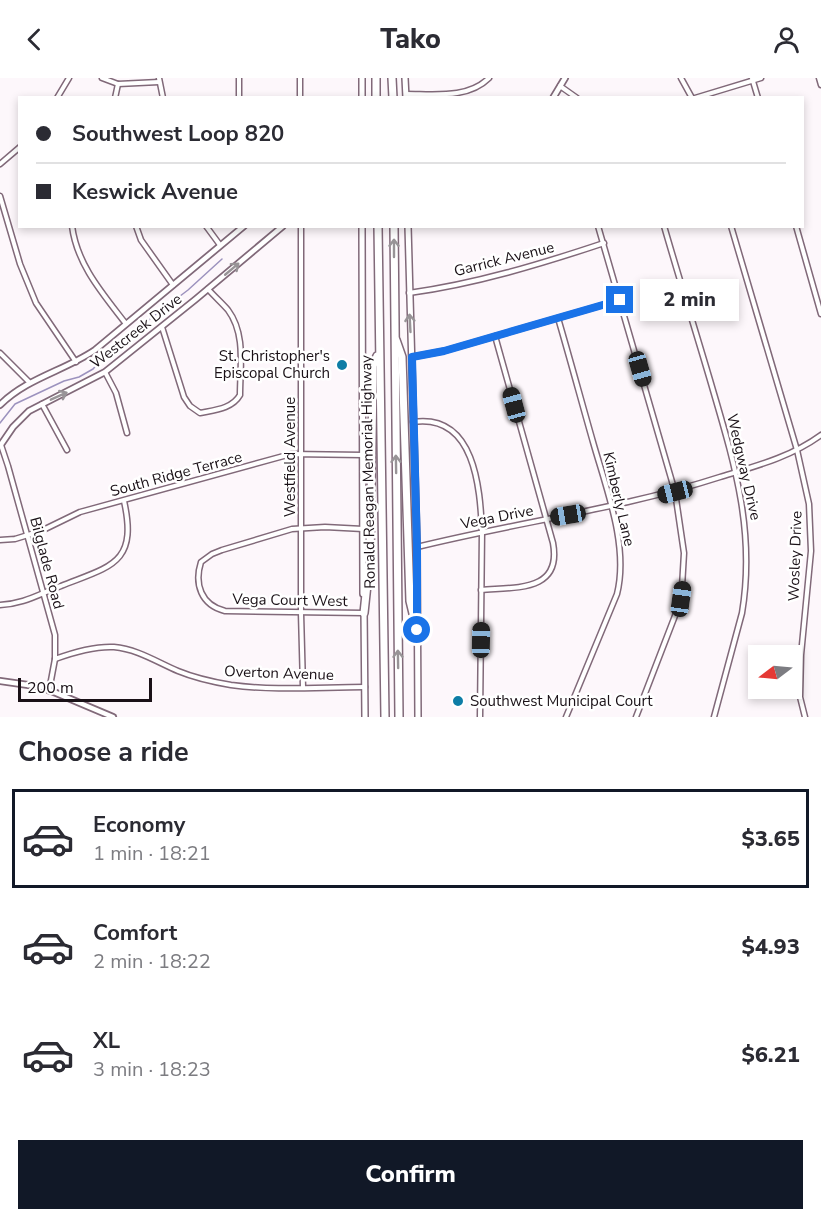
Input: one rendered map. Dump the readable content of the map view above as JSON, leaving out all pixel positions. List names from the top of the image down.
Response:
{
  "streets": {
    "highway": ["Ronald Reagan Memorial Highway"],
    "street": [
      "Garrick Avenue",
      "Westcreek Drive",
      "Westfield Avenue",
      "Wedgway Drive",
      "South Ridge Terrace",
      "Kimberly Lane",
      "Vega Drive",
      "Wosley Drive",
      "Bilglade Road",
      "Vega Court West",
      "Overton Avenue"
    ]
  },
  "crossings": [
    ["Westcreek Drive", "Bilglade Road"],
    ["Westfield Avenue", "South Ridge Terrace"],
    ["Westfield Avenue", "Vega Court West"],
    ["Westfield Avenue", "Overton Avenue"],
    ["Wedgway Drive", "Vega Drive"],
    ["South Ridge Terrace", "Bilglade Road"],
    ["Kimberly Lane", "Vega Drive"],
    ["Vega Drive", "Wosley Drive"],
    ["Bilglade Road", "Overton Avenue"]
  ],
  "places": ["St. Christopher's Episcopal Church", "Southwest Municipal Court"],
  "scale_bar": "200 m",
  "north": "left",
  "page": {
    "header": "Tako",
    "banner": ["Southwest Loop 820", "Keswick Avenue"],
    "bubble": "2 min",
    "scale": "200 m",
    "heading": "Choose a ride",
    "list": [
      {
        "name": "Economy",
        "note": "1 min · 18:21",
        "value": "$3.65"
      },
      {
        "name": "Comfort",
        "note": "2 min · 18:22",
        "value": "$4.93"
      },
      {
        "name": "XL",
        "note": "3 min · 18:23",
        "value": "$6.21"
      }
    ],
    "buttons": "Confirm"
  }
}
